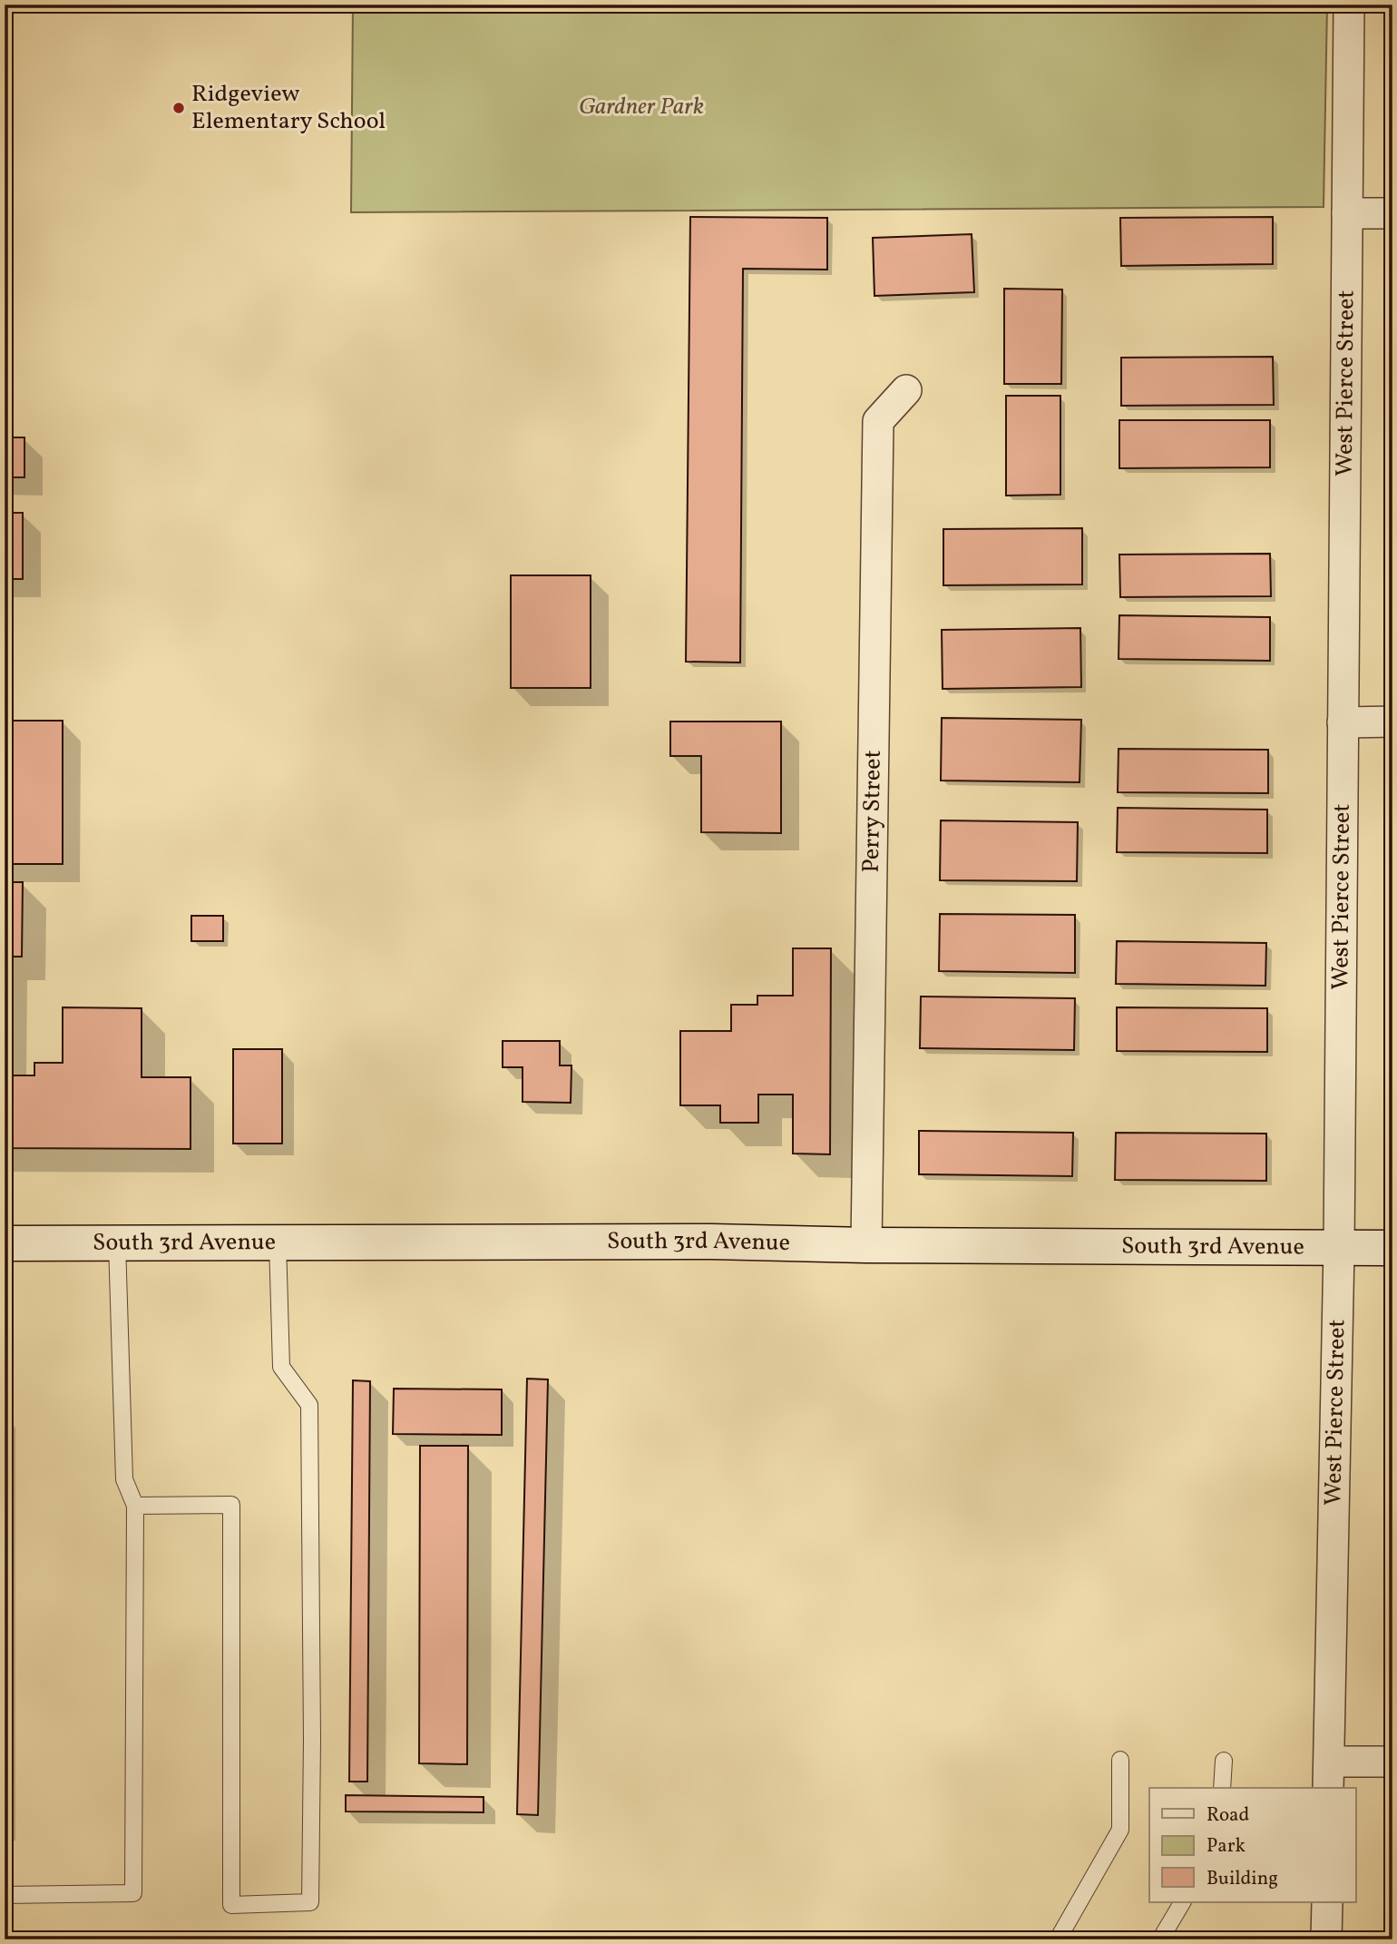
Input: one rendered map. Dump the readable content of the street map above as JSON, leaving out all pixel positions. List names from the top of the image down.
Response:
{
  "streets": {
    "street": ["West Pierce Street", "Perry Street", "South 3rd Avenue"]
  },
  "crossings": [
    ["West Pierce Street", "South 3rd Avenue"],
    ["Perry Street", "South 3rd Avenue"]
  ],
  "parks": ["Gardner Park"],
  "places": ["Ridgeview Elementary School"],
  "legend": ["Road", "Park", "Building"]
}
